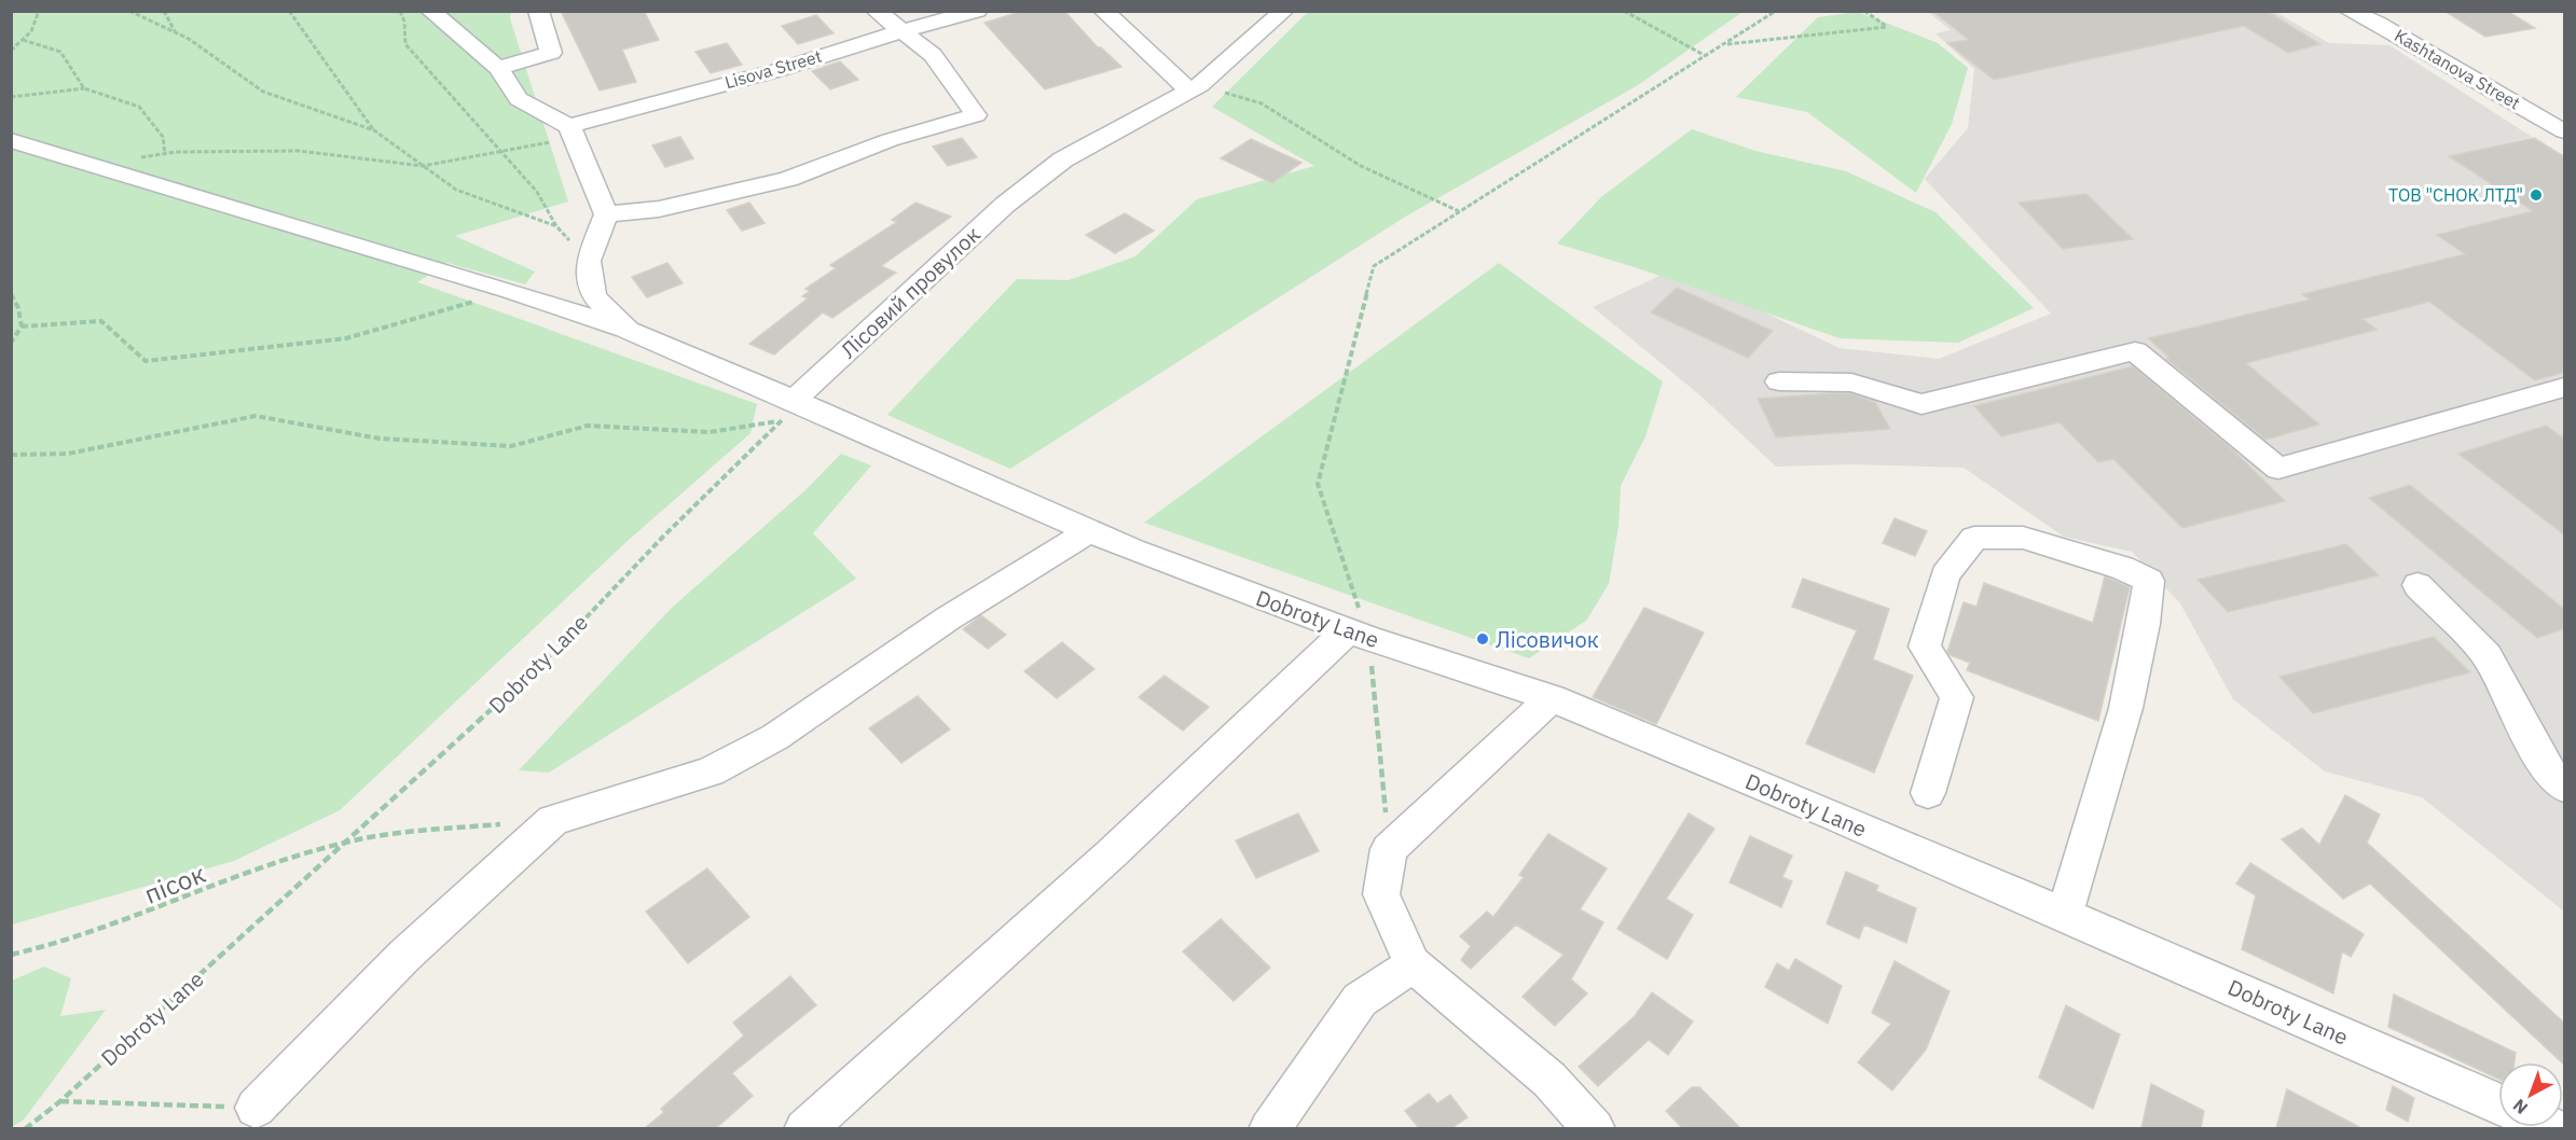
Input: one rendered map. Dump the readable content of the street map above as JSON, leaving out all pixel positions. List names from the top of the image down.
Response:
{
  "streets": {
    "street": [
      "Lisova Street",
      "Kashtanova Street",
      "Лісовий провулок",
      "Dobroty Lane"
    ],
    "path": ["пісок"]
  },
  "crossings": [
    ["Лісовий провулок", "Dobroty Lane"],
    ["Dobroty Lane", "пісок"]
  ],
  "places": ["ТОВ \"СНОК ЛТД\"", "Лісовичок"],
  "north": "bottom left"
}
